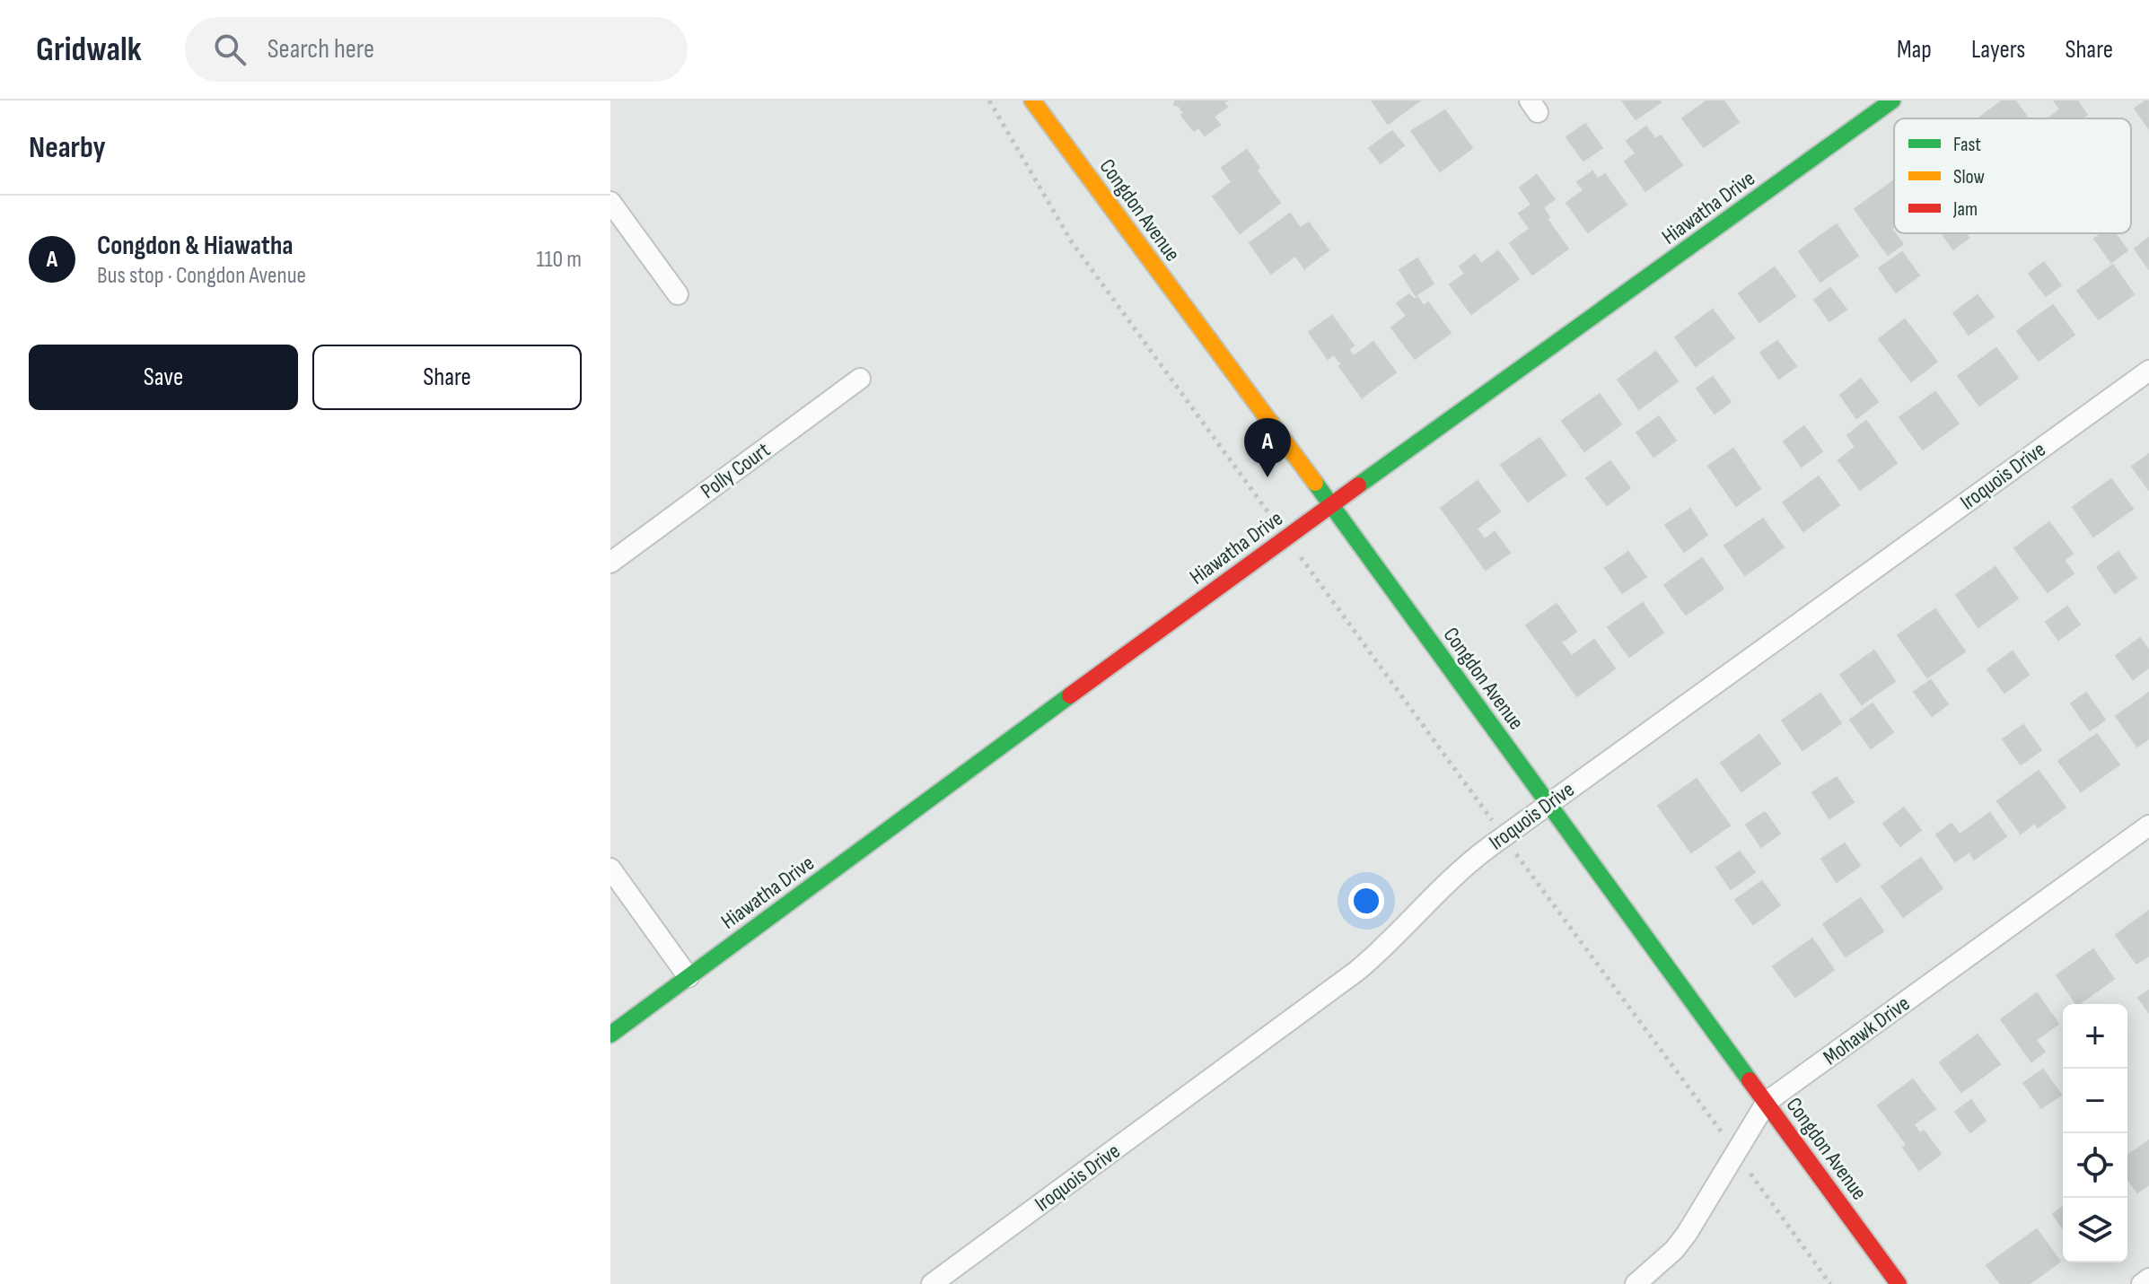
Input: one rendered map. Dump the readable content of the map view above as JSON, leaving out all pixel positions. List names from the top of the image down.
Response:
{
  "streets": {
    "street": [
      "Hiawatha Drive",
      "Congdon Avenue",
      "Polly Court",
      "Iroquois Drive",
      "Mohawk Drive"
    ]
  },
  "crossings": [
    ["Hiawatha Drive", "Congdon Avenue"],
    ["Congdon Avenue", "Iroquois Drive"],
    ["Congdon Avenue", "Mohawk Drive"]
  ],
  "legend": ["Fast", "Slow", "Jam"],
  "page": {
    "header": "Gridwalk",
    "search": "Search here",
    "nav": ["Map", "Layers", "Share"],
    "heading": "Nearby",
    "list": [
      {
        "mark": "A",
        "name": "Congdon & Hiawatha",
        "note": "Bus stop · Congdon Avenue",
        "value": "110 m"
      }
    ],
    "buttons": ["Save", "Share"],
    "pins": "A",
    "map_buttons": ["+", "−"]
  }
}
